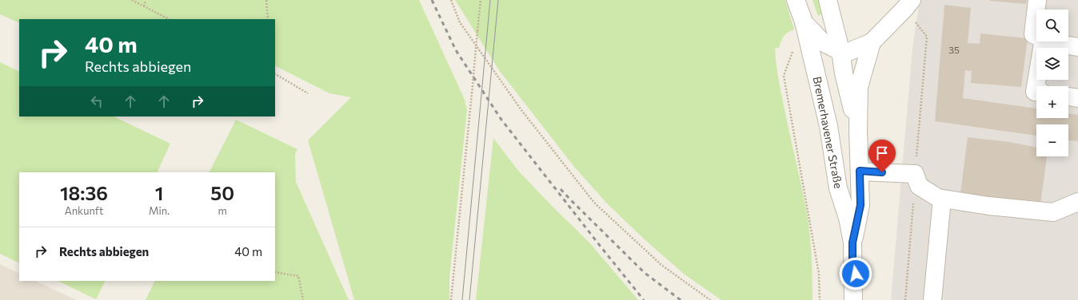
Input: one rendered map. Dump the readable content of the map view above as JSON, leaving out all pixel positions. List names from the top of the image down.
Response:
{
  "streets": {
    "street": ["Bremerhavener Straße"]
  },
  "house_numbers": ["35"],
  "page": {
    "map_buttons": ["+", "−"],
    "turn": ["40 m", "Rechts abbiegen"],
    "eta": [
      "18:36",
      "Ankunft",
      "1",
      "Min.",
      "50",
      "m"
    ],
    "list": [
      {
        "name": "Rechts abbiegen",
        "value": "40 m"
      }
    ]
  }
}
